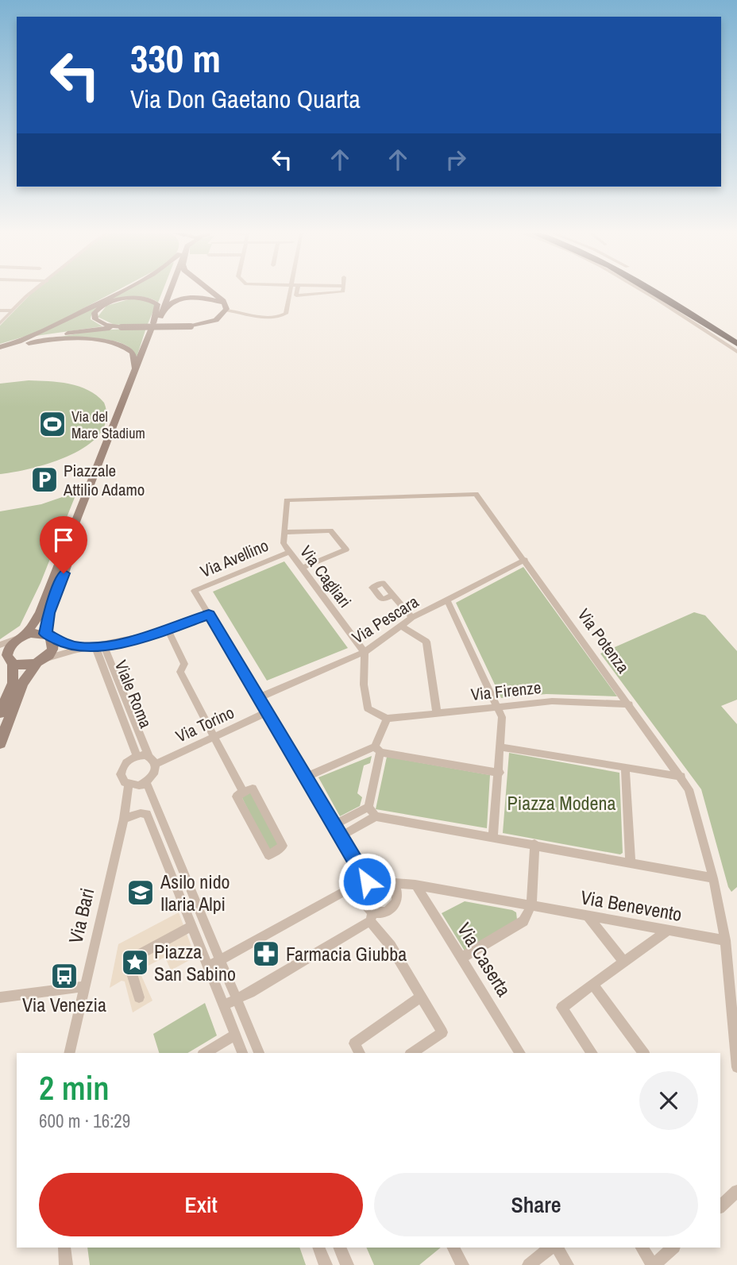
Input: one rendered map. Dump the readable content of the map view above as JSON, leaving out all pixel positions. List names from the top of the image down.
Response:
{
  "streets": {
    "street": [
      "Via Avellino",
      "Via Cagliari",
      "Via Pescara",
      "Via Potenza",
      "Via Firenze",
      "Viale Roma",
      "Via Torino",
      "Via Benevento",
      "Via Bari",
      "Via Caserta"
    ]
  },
  "crossings": [
    ["Via Avellino", "Via Cagliari"],
    ["Via Avellino", "Via Pescara"],
    ["Via Avellino", "Via Torino"],
    ["Via Avellino", "Via Benevento"],
    ["Via Cagliari", "Via Pescara"],
    ["Via Cagliari", "Via Potenza"],
    ["Via Cagliari", "Via Firenze"],
    ["Via Pescara", "Via Potenza"],
    ["Via Pescara", "Via Firenze"],
    ["Via Potenza", "Via Firenze"],
    ["Via Potenza", "Via Benevento"],
    ["Viale Roma", "Via Torino"],
    ["Viale Roma", "Via Bari"],
    ["Via Torino", "Via Bari"],
    ["Via Benevento", "Via Caserta"]
  ],
  "parks": ["Piazza Modena"],
  "places": {
    "sports": ["Via del Mare Stadium"],
    "parking": ["Piazzale Attilio Adamo"],
    "school or university": ["Asilo nido Ilaria Alpi"],
    "pharmacy": ["Farmacia Giubba"],
    "place": ["Piazza San Sabino"],
    "bus stop": ["Via Venezia"]
  },
  "page": {
    "turn": ["330 m", "Via Don Gaetano Quarta"],
    "heading": ["2 min", "600 m · 16:29"],
    "buttons": ["Exit", "Share"]
  }
}
